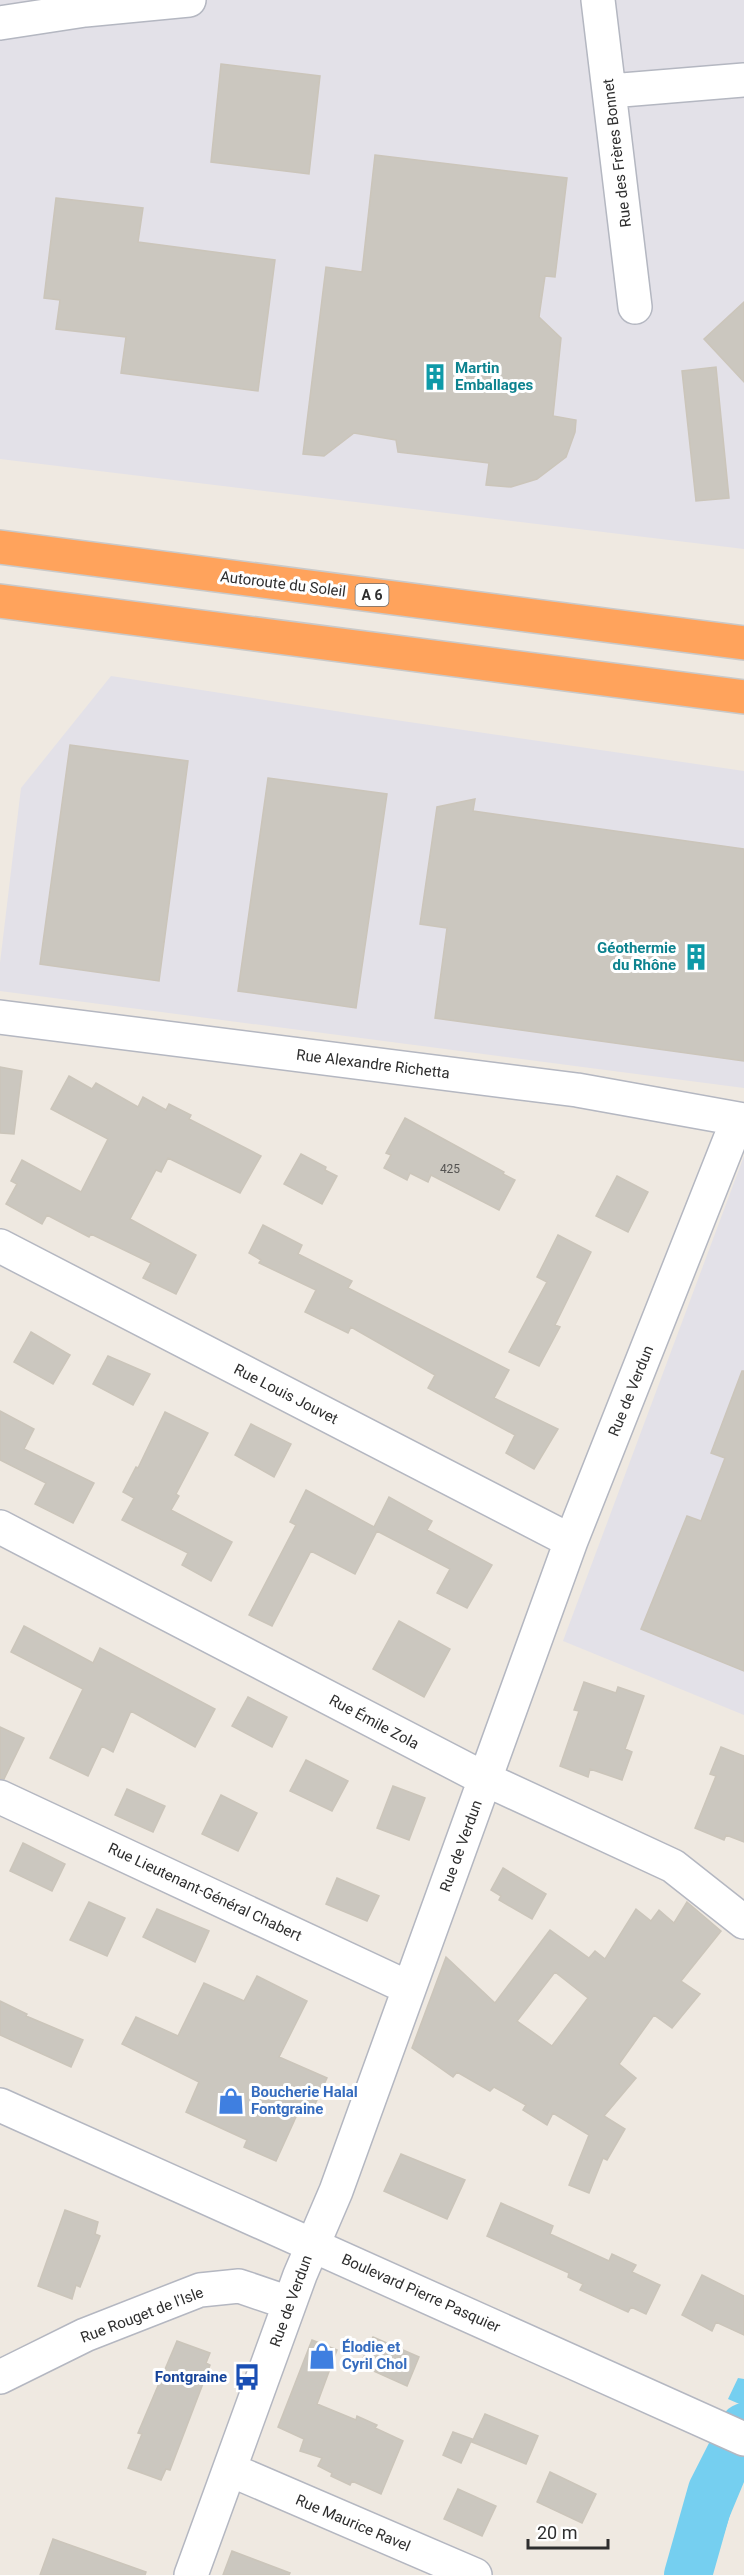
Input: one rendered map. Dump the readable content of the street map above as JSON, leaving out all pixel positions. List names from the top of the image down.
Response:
{
  "streets": {
    "highway": ["Autoroute du Soleil", "A 6"],
    "street": [
      "Rue des Frères Bonnet",
      "Rue Alexandre Richetta",
      "Rue de Verdun",
      "Rue Louis Jouvet",
      "Rue Émile Zola",
      "Rue Lieutenant-Général Chabert",
      "Boulevard Pierre Pasquier",
      "Rue Rouget de l'Isle",
      "Rue Maurice Ravel"
    ]
  },
  "crossings": [
    ["Rue Alexandre Richetta", "Rue de Verdun"],
    ["Rue de Verdun", "Rue Louis Jouvet"],
    ["Rue de Verdun", "Rue Émile Zola"],
    ["Rue de Verdun", "Rue Lieutenant-Général Chabert"],
    ["Rue de Verdun", "Boulevard Pierre Pasquier"],
    ["Rue de Verdun", "Rue Rouget de l'Isle"],
    ["Rue de Verdun", "Rue Maurice Ravel"]
  ],
  "places": {
    "building": ["Martin Emballages", "Géothermie du Rhône"],
    "shop": ["Boucherie Halal Fontgraine", "Élodie et Cyril Chol"],
    "bus stop": ["Fontgraine"]
  },
  "house_numbers": ["425"],
  "scale_bar": "20 m"
}
